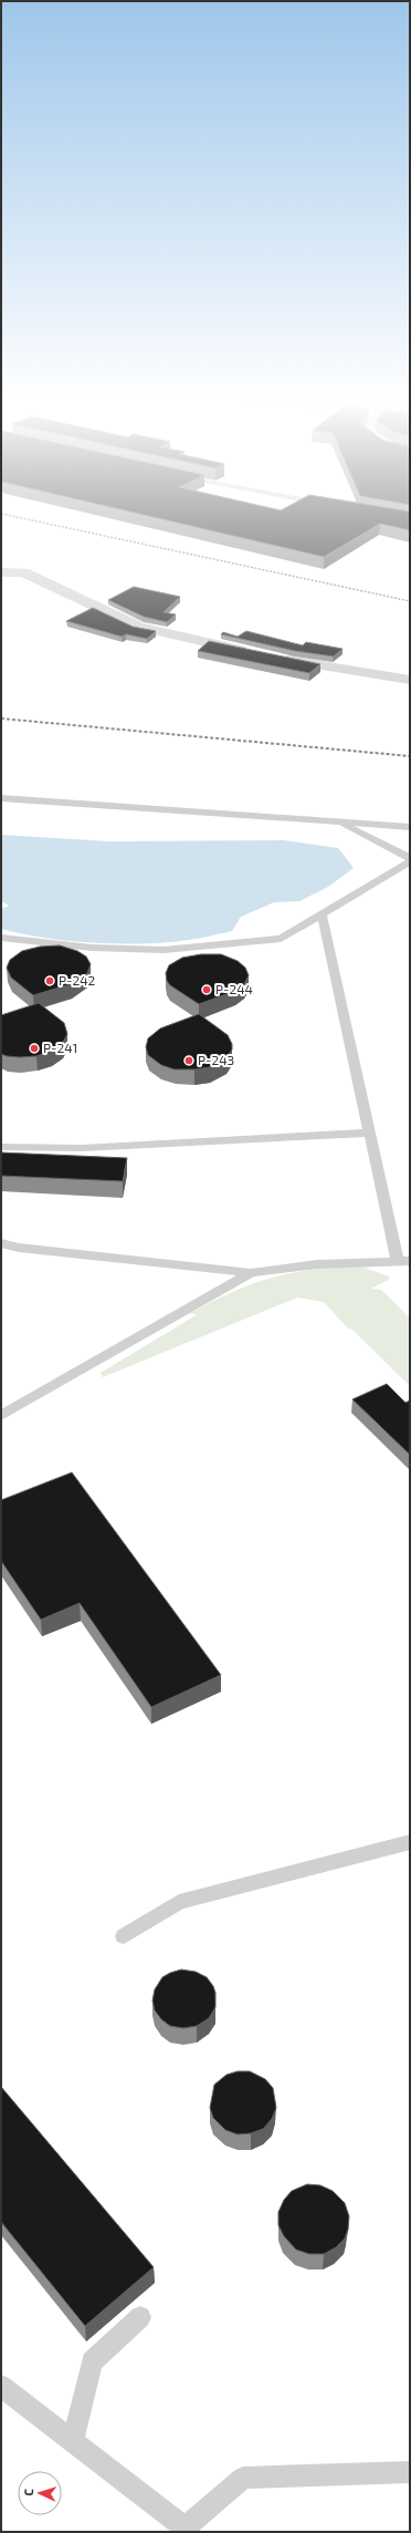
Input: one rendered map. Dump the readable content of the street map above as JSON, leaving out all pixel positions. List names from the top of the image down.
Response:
{
  "places": [
    "Р-242",
    "Р-244",
    "Р-241",
    "Р-243"
  ],
  "north": "left"
}
